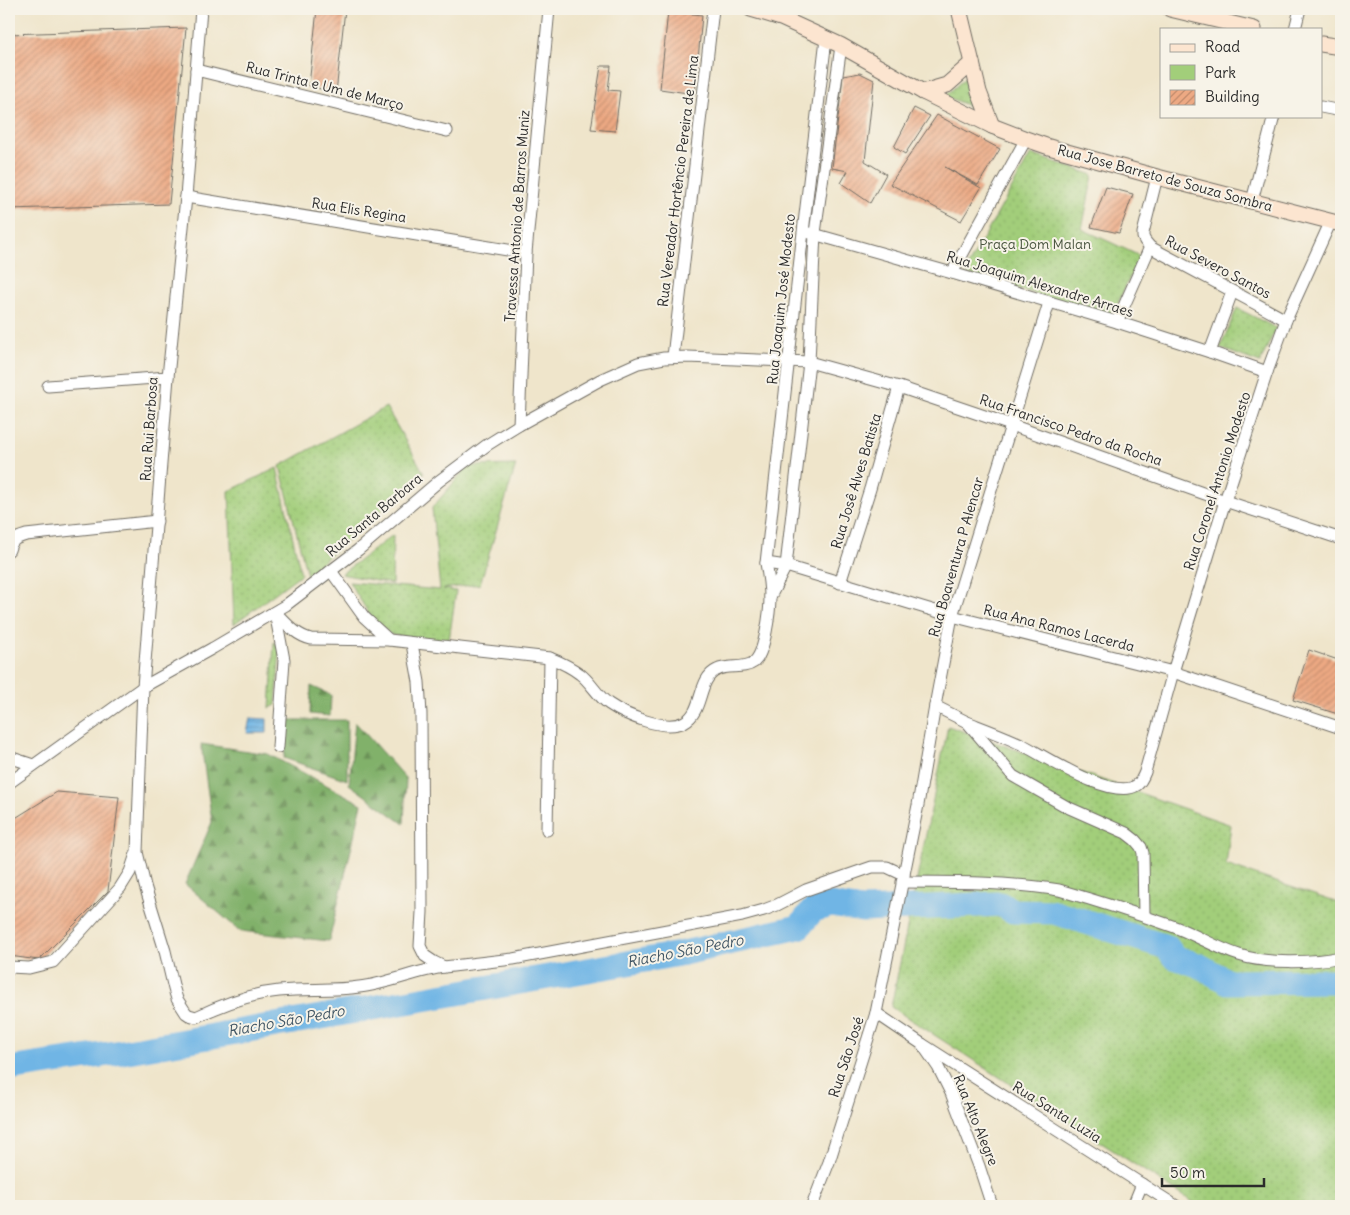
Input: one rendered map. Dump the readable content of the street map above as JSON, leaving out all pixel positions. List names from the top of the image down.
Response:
{
  "streets": {
    "main road": ["Rua Jose Barreto de Souza Sombra"],
    "street": [
      "Rua Trinta e Um de Março",
      "Rua Vereador Hortêncio Pereira de Lima",
      "Rua Elis Regina",
      "Travessa Antonio de Barros Muniz",
      "Rua Severo Santos",
      "Rua Joaquim Alexandre Arraes",
      "Rua Joaquim José Modesto",
      "Rua Rui Barbosa",
      "Rua Francisco Pedro da Rocha",
      "Rua Josê Alves Batista",
      "Rua Coronel Antonio Modesto",
      "Rua Santa Barbara",
      "Rua Boaventura P Alencar",
      "Rua Ana Ramos Lacerda",
      "Rua São José",
      "Rua Santa Luzia",
      "Rua Alto Alegre"
    ]
  },
  "crossings": [
    ["Rua Trinta e Um de Março", "Rua Rui Barbosa"],
    ["Rua Jose Barreto de Souza Sombra", "Rua Severo Santos"],
    ["Rua Jose Barreto de Souza Sombra", "Rua Joaquim José Modesto"],
    ["Rua Jose Barreto de Souza Sombra", "Rua Coronel Antonio Modesto"],
    ["Rua Vereador Hortêncio Pereira de Lima", "Rua Santa Barbara"],
    ["Rua Elis Regina", "Travessa Antonio de Barros Muniz"],
    ["Rua Elis Regina", "Rua Rui Barbosa"],
    ["Travessa Antonio de Barros Muniz", "Rua Santa Barbara"],
    ["Rua Severo Santos", "Rua Coronel Antonio Modesto"],
    ["Rua Joaquim Alexandre Arraes", "Rua Joaquim José Modesto"],
    ["Rua Joaquim Alexandre Arraes", "Rua Coronel Antonio Modesto"],
    ["Rua Joaquim Alexandre Arraes", "Rua Boaventura P Alencar"],
    ["Rua Joaquim José Modesto", "Rua Francisco Pedro da Rocha"],
    ["Rua Joaquim José Modesto", "Rua Santa Barbara"],
    ["Rua Joaquim José Modesto", "Rua Ana Ramos Lacerda"],
    ["Rua Rui Barbosa", "Rua Santa Barbara"],
    ["Rua Francisco Pedro da Rocha", "Rua Josê Alves Batista"],
    ["Rua Francisco Pedro da Rocha", "Rua Coronel Antonio Modesto"],
    ["Rua Francisco Pedro da Rocha", "Rua Santa Barbara"],
    ["Rua Francisco Pedro da Rocha", "Rua Boaventura P Alencar"],
    ["Rua Josê Alves Batista", "Rua Ana Ramos Lacerda"],
    ["Rua Coronel Antonio Modesto", "Rua Boaventura P Alencar"],
    ["Rua Coronel Antonio Modesto", "Rua Ana Ramos Lacerda"],
    ["Rua Boaventura P Alencar", "Rua Ana Ramos Lacerda"],
    ["Rua Boaventura P Alencar", "Rua São José"],
    ["Rua São José", "Rua Alto Alegre"],
    ["Rua Santa Luzia", "Rua Alto Alegre"]
  ],
  "water": ["Riacho São Pedro"],
  "parks": ["Praça Dom Malan"],
  "legend": ["Road", "Park", "Building"],
  "scale_bar": "50 m"
}
